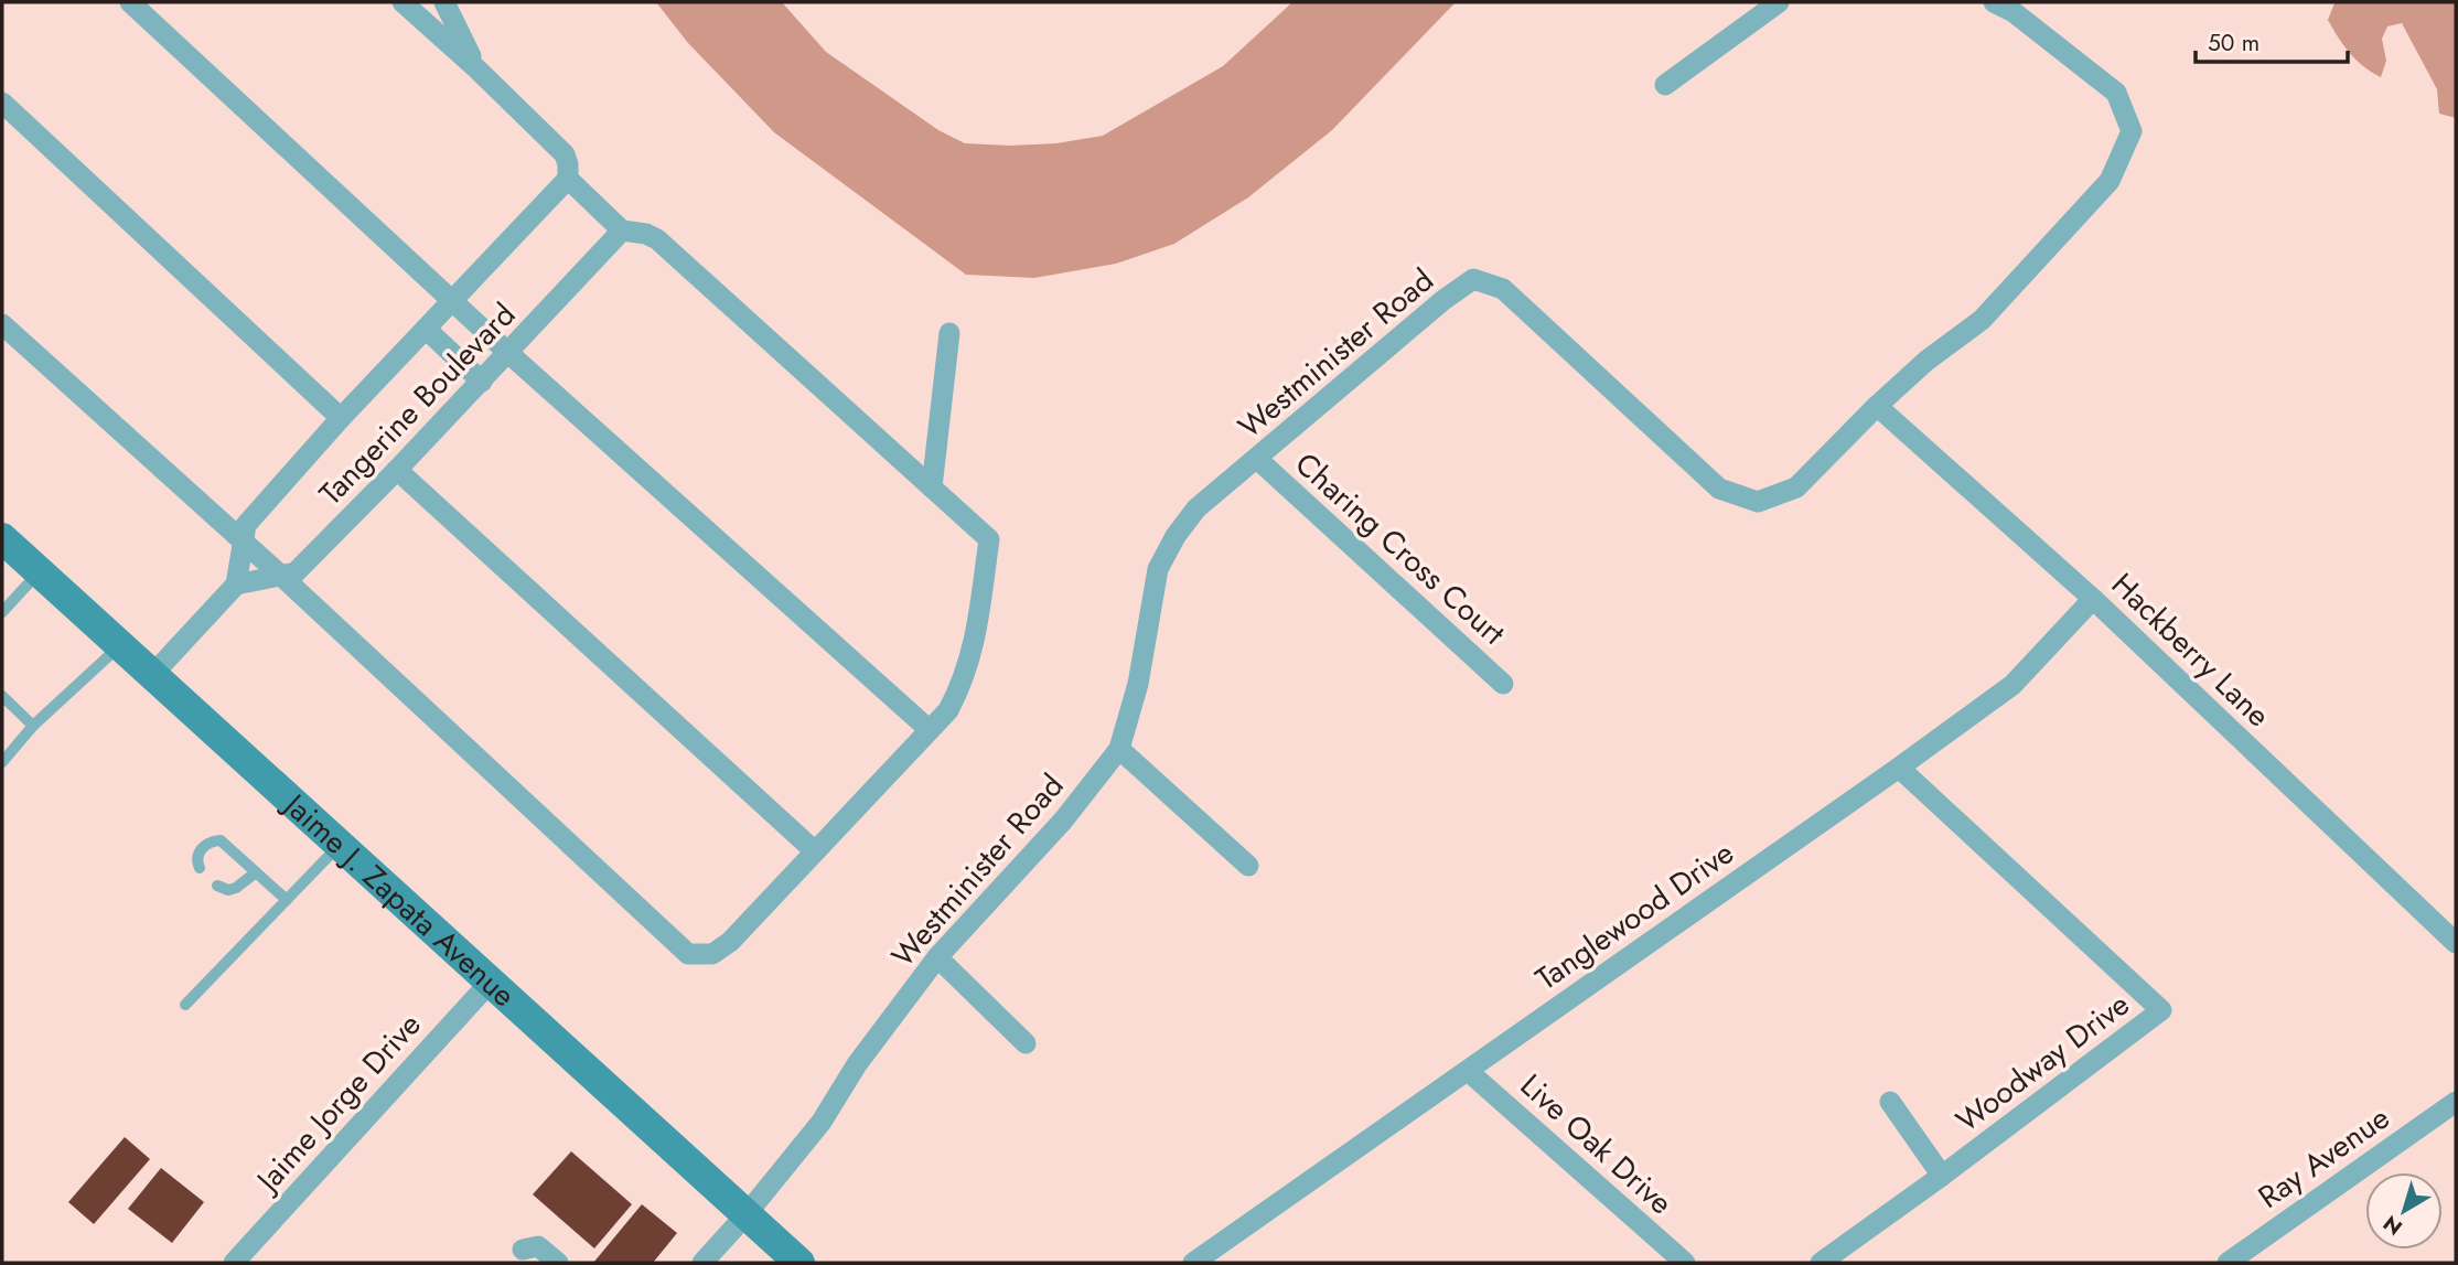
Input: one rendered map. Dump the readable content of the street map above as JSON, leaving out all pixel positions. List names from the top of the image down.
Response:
{
  "streets": {
    "street": [
      "Westminister Road",
      "Tangerine Boulevard",
      "Charing Cross Court",
      "Hackberry Lane",
      "Jaime J. Zapata Avenue",
      "Tanglewood Drive",
      "Woodway Drive",
      "Jaime Jorge Drive",
      "Live Oak Drive",
      "Ray Avenue"
    ]
  },
  "crossings": [
    ["Westminister Road", "Charing Cross Court"],
    ["Westminister Road", "Hackberry Lane"],
    ["Westminister Road", "Jaime J. Zapata Avenue"],
    ["Hackberry Lane", "Tanglewood Drive"],
    ["Jaime J. Zapata Avenue", "Jaime Jorge Drive"],
    ["Tanglewood Drive", "Woodway Drive"],
    ["Tanglewood Drive", "Live Oak Drive"]
  ],
  "scale_bar": "50 m",
  "north": "bottom left"
}
